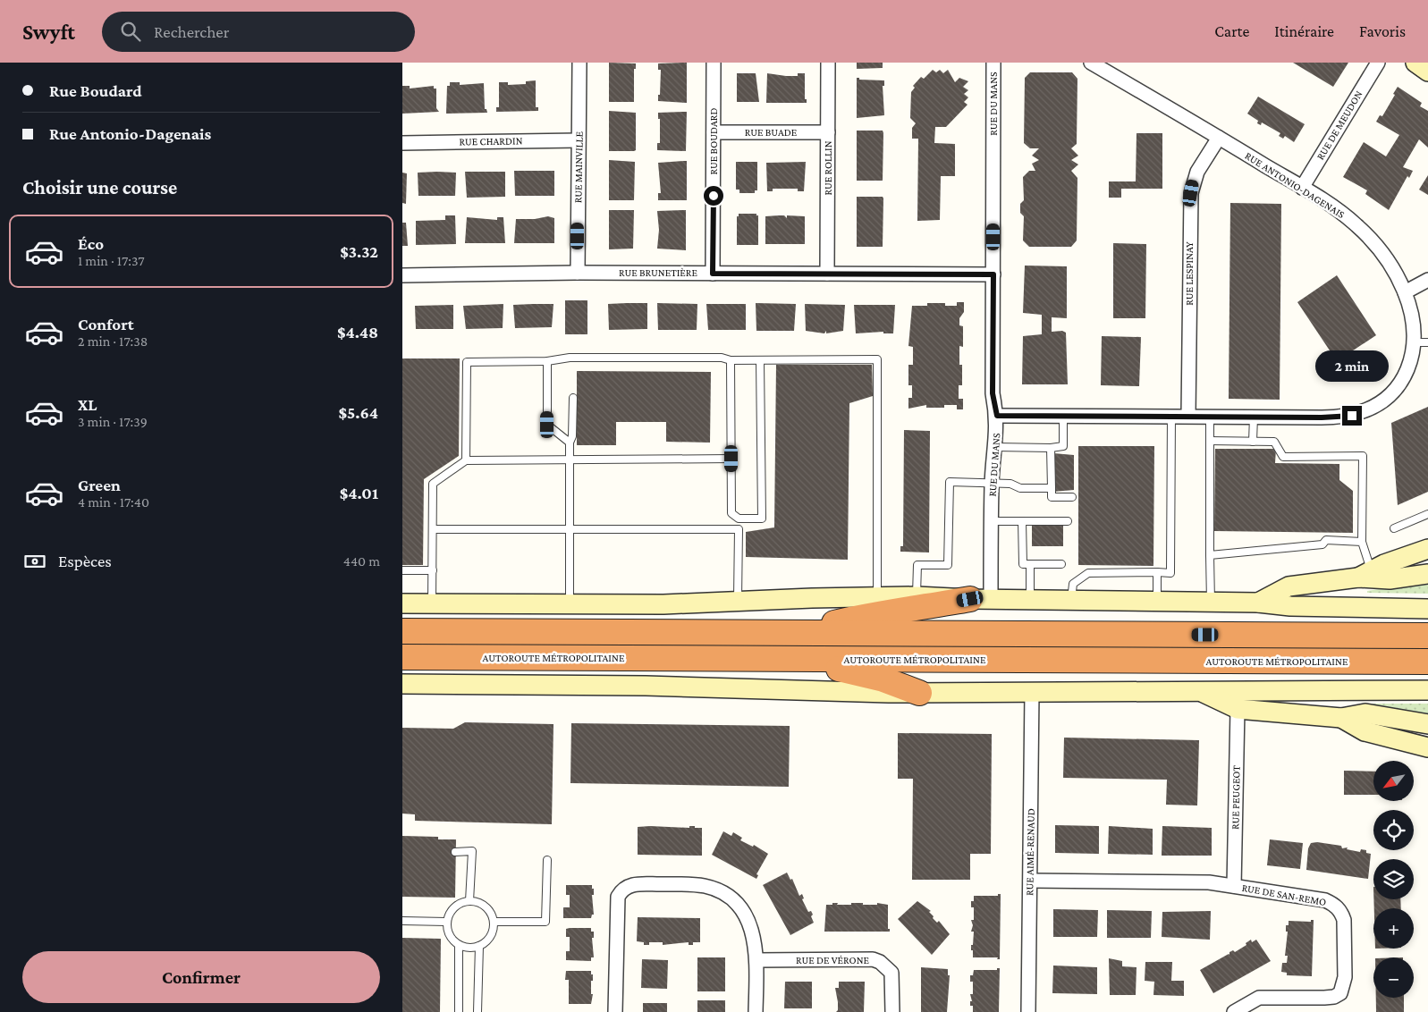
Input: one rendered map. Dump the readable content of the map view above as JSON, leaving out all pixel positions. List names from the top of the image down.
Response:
{
  "streets": {
    "highway": ["AUTOROUTE MÉTROPOLITAINE"],
    "street": [
      "RUE DU MANS",
      "RUE DE MEUDON",
      "RUE BUADE",
      "RUE CHARDIN",
      "RUE BOUDARD",
      "RUE MAINVILLE",
      "RUE ROLLIN",
      "RUE ANTONIO-DAGENAIS",
      "RUE BRUNETIÈRE",
      "RUE LESPINAY",
      "RUE PEUGEOT",
      "RUE AIMÉ-RENAUD",
      "RUE DE SAN-REMO",
      "RUE DE VÉRONE"
    ]
  },
  "crossings": [
    ["RUE DU MANS", "RUE ANTONIO-DAGENAIS"],
    ["RUE DU MANS", "RUE BRUNETIÈRE"],
    ["RUE DE MEUDON", "RUE ANTONIO-DAGENAIS"],
    ["RUE BUADE", "RUE BOUDARD"],
    ["RUE BUADE", "RUE ROLLIN"],
    ["RUE CHARDIN", "RUE MAINVILLE"],
    ["RUE BOUDARD", "RUE BRUNETIÈRE"],
    ["RUE MAINVILLE", "RUE BRUNETIÈRE"],
    ["RUE ROLLIN", "RUE BRUNETIÈRE"],
    ["RUE ANTONIO-DAGENAIS", "RUE LESPINAY"],
    ["RUE PEUGEOT", "RUE DE SAN-REMO"],
    ["RUE AIMÉ-RENAUD", "RUE DE SAN-REMO"]
  ],
  "north": "bottom left",
  "page": {
    "header": "Swyft",
    "search": "Rechercher",
    "nav": ["Carte", "Itinéraire", "Favoris"],
    "banner": ["Rue Boudard", "Rue Antonio-Dagenais"],
    "heading": "Choisir une course",
    "list": [
      {
        "name": "Éco",
        "note": "1 min · 17:37",
        "value": "$3.32"
      },
      {
        "name": "Confort",
        "note": "2 min · 17:38",
        "value": "$4.48"
      },
      {
        "name": "XL",
        "note": "3 min · 17:39",
        "value": "$5.64"
      },
      {
        "name": "Green",
        "note": "4 min · 17:40",
        "value": "$4.01"
      }
    ],
    "bubble": "2 min",
    "pay": ["Espèces", "440 m"],
    "map_buttons": ["+", "−"],
    "buttons": "Confirmer"
  }
}
